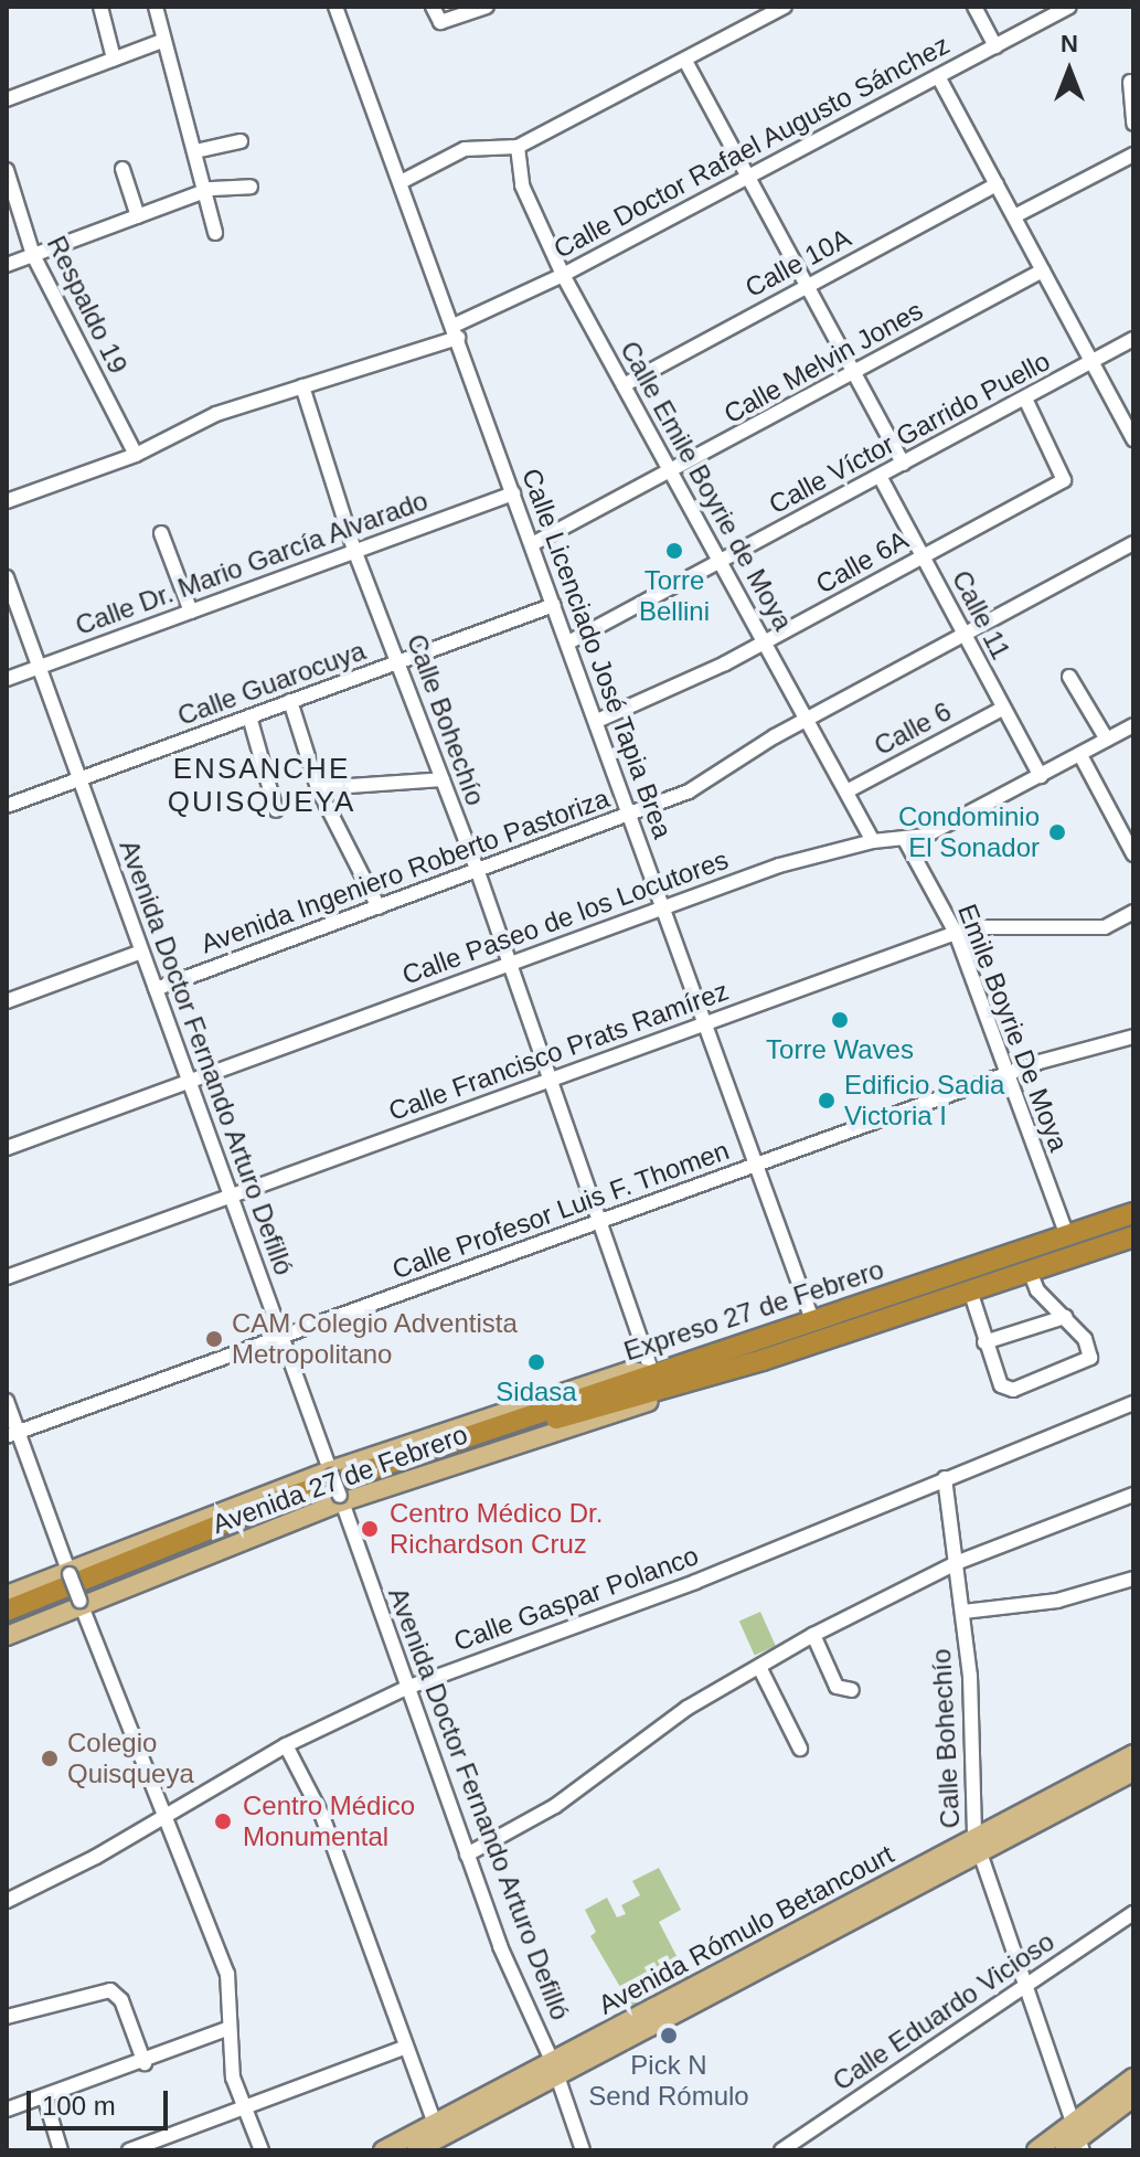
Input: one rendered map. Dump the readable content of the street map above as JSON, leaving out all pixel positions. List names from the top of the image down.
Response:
{
  "streets": {
    "highway": ["Expreso 27 de Febrero"],
    "main road": ["Avenida 27 de Febrero", "Avenida Rómulo Betancourt"],
    "street": [
      "Calle Doctor Rafael Augusto Sánchez",
      "Calle 10A",
      "Respaldo 19",
      "Calle Melvin Jones",
      "Calle Víctor Garrido Puello",
      "Calle Emile Boyrie de Moya",
      "Calle 6A",
      "Calle Dr. Mario García Alvarado",
      "Calle 11",
      "Calle Licenciado José Tapia Brea",
      "Calle Guarocuya",
      "Calle Bohechío",
      "Calle 6",
      "Avenida Ingeniero Roberto Pastoriza",
      "Calle Paseo de los Locutores",
      "Emile Boyrie De Moya",
      "Calle Francisco Prats Ramírez",
      "Avenida Doctor Fernando Arturo Defilló",
      "Calle Profesor Luis F. Thomen",
      "Calle Gaspar Polanco",
      "Calle Eduardo Vicioso"
    ]
  },
  "crossings": [
    ["Calle Doctor Rafael Augusto Sánchez", "Respaldo 19"],
    ["Calle Doctor Rafael Augusto Sánchez", "Calle Emile Boyrie de Moya"],
    ["Calle Doctor Rafael Augusto Sánchez", "Calle Licenciado José Tapia Brea"],
    ["Calle Doctor Rafael Augusto Sánchez", "Calle Bohechío"],
    ["Calle 10A", "Calle Emile Boyrie de Moya"],
    ["Calle Melvin Jones", "Calle Emile Boyrie de Moya"],
    ["Calle Melvin Jones", "Calle Licenciado José Tapia Brea"],
    ["Calle Víctor Garrido Puello", "Calle Emile Boyrie de Moya"],
    ["Calle Víctor Garrido Puello", "Calle 6A"],
    ["Calle Víctor Garrido Puello", "Calle 11"],
    ["Calle Víctor Garrido Puello", "Calle Licenciado José Tapia Brea"],
    ["Calle Emile Boyrie de Moya", "Calle 6A"],
    ["Calle Emile Boyrie de Moya", "Calle 6"],
    ["Calle Emile Boyrie de Moya", "Avenida Ingeniero Roberto Pastoriza"],
    ["Calle Emile Boyrie de Moya", "Calle Paseo de los Locutores"],
    ["Calle 6A", "Calle 11"],
    ["Calle 6A", "Calle Licenciado José Tapia Brea"],
    ["Calle Dr. Mario García Alvarado", "Calle Licenciado José Tapia Brea"],
    ["Calle Dr. Mario García Alvarado", "Calle Bohechío"],
    ["Calle Dr. Mario García Alvarado", "Avenida Doctor Fernando Arturo Defilló"],
    ["Calle 11", "Calle 6"],
    ["Calle 11", "Avenida Ingeniero Roberto Pastoriza"],
    ["Calle 11", "Calle Paseo de los Locutores"],
    ["Calle Licenciado José Tapia Brea", "Calle Guarocuya"],
    ["Calle Licenciado José Tapia Brea", "Avenida Ingeniero Roberto Pastoriza"],
    ["Calle Licenciado José Tapia Brea", "Calle Paseo de los Locutores"],
    ["Calle Licenciado José Tapia Brea", "Calle Francisco Prats Ramírez"],
    ["Calle Licenciado José Tapia Brea", "Calle Profesor Luis F. Thomen"],
    ["Calle Licenciado José Tapia Brea", "Expreso 27 de Febrero"],
    ["Calle Guarocuya", "Calle Bohechío"],
    ["Calle Guarocuya", "Avenida Doctor Fernando Arturo Defilló"],
    ["Calle Bohechío", "Avenida Ingeniero Roberto Pastoriza"],
    ["Calle Bohechío", "Calle Paseo de los Locutores"],
    ["Calle Bohechío", "Calle Francisco Prats Ramírez"],
    ["Calle Bohechío", "Calle Profesor Luis F. Thomen"],
    ["Calle Bohechío", "Expreso 27 de Febrero"],
    ["Calle Bohechío", "Avenida 27 de Febrero"],
    ["Calle Bohechío", "Calle Gaspar Polanco"],
    ["Calle Bohechío", "Avenida Rómulo Betancourt"],
    ["Calle Bohechío", "Calle Eduardo Vicioso"],
    ["Avenida Ingeniero Roberto Pastoriza", "Avenida Doctor Fernando Arturo Defilló"],
    ["Calle Paseo de los Locutores", "Emile Boyrie De Moya"],
    ["Calle Paseo de los Locutores", "Avenida Doctor Fernando Arturo Defilló"],
    ["Emile Boyrie De Moya", "Calle Francisco Prats Ramírez"],
    ["Emile Boyrie De Moya", "Calle Profesor Luis F. Thomen"],
    ["Emile Boyrie De Moya", "Expreso 27 de Febrero"],
    ["Calle Francisco Prats Ramírez", "Avenida Doctor Fernando Arturo Defilló"],
    ["Avenida Doctor Fernando Arturo Defilló", "Calle Profesor Luis F. Thomen"],
    ["Avenida Doctor Fernando Arturo Defilló", "Avenida 27 de Febrero"],
    ["Avenida Doctor Fernando Arturo Defilló", "Calle Gaspar Polanco"],
    ["Avenida Doctor Fernando Arturo Defilló", "Avenida Rómulo Betancourt"],
    ["Expreso 27 de Febrero", "Avenida 27 de Febrero"]
  ],
  "districts": ["ENSANCHE QUISQUEYA"],
  "places": [
    "Torre Bellini",
    "Condominio El Sonador",
    "Torre Waves",
    "Edificio Sadia Victoria I",
    "CAM Colegio Adventista Metropolitano",
    "Sidasa",
    "Centro Médico Dr. Richardson Cruz",
    "Colegio Quisqueya",
    "Centro Médico Monumental",
    "Pick N Send Rómulo"
  ],
  "scale_bar": "100 m",
  "north": "top"
}
